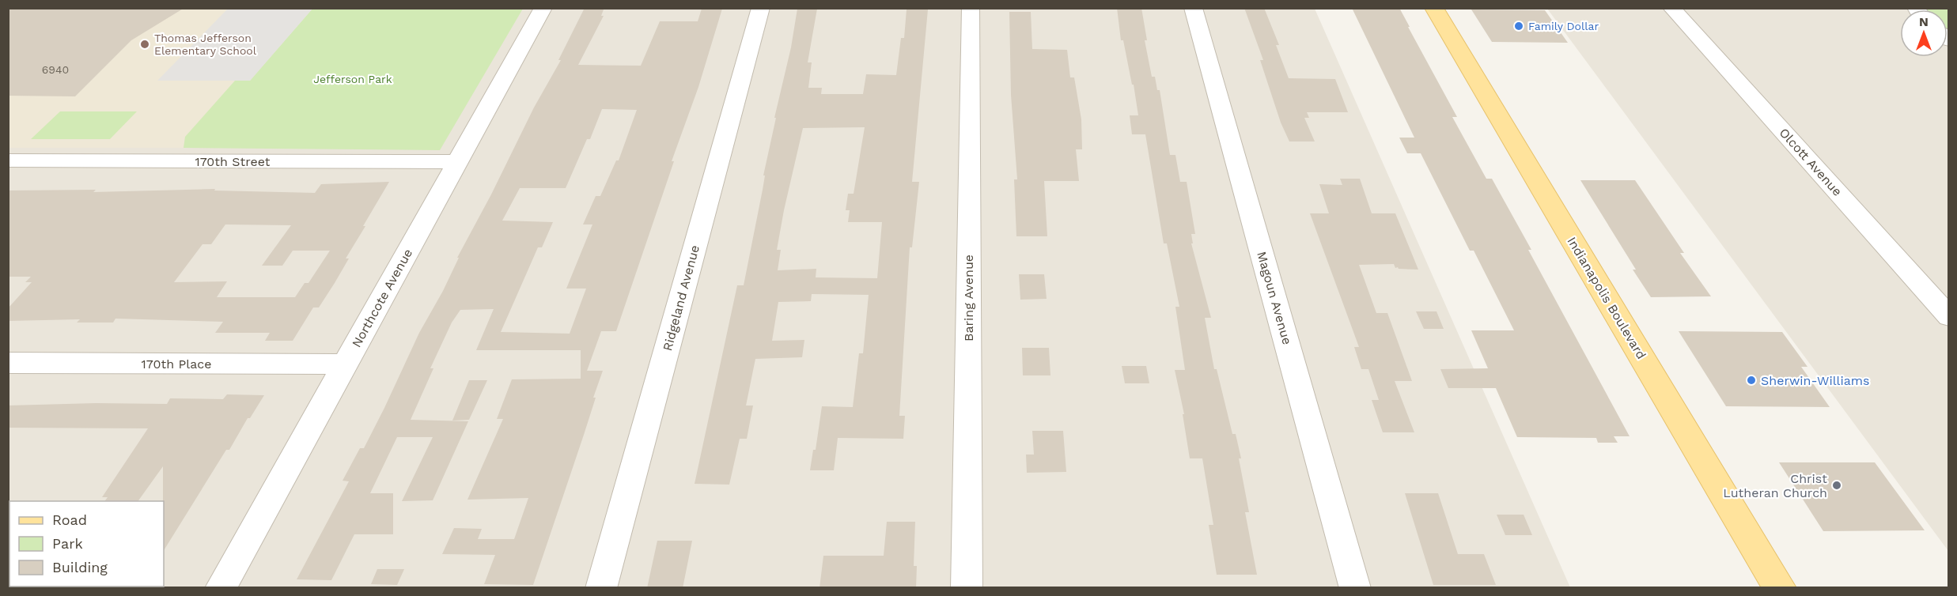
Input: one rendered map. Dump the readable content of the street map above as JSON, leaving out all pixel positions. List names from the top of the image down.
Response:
{
  "streets": {
    "main road": ["Indianapolis Boulevard"],
    "street": [
      "170th Street",
      "Olcott Avenue",
      "Northcote Avenue",
      "Ridgeland Avenue",
      "Baring Avenue",
      "Magoun Avenue",
      "170th Place"
    ]
  },
  "crossings": [
    ["170th Street", "Northcote Avenue"],
    ["Northcote Avenue", "170th Place"]
  ],
  "parks": ["Jefferson Park"],
  "places": [
    "Family Dollar",
    "Thomas Jefferson Elementary School",
    "Sherwin-Williams",
    "Christ Lutheran Church"
  ],
  "house_numbers": ["6940"],
  "legend": ["Road", "Park", "Building"],
  "north": "top"
}
